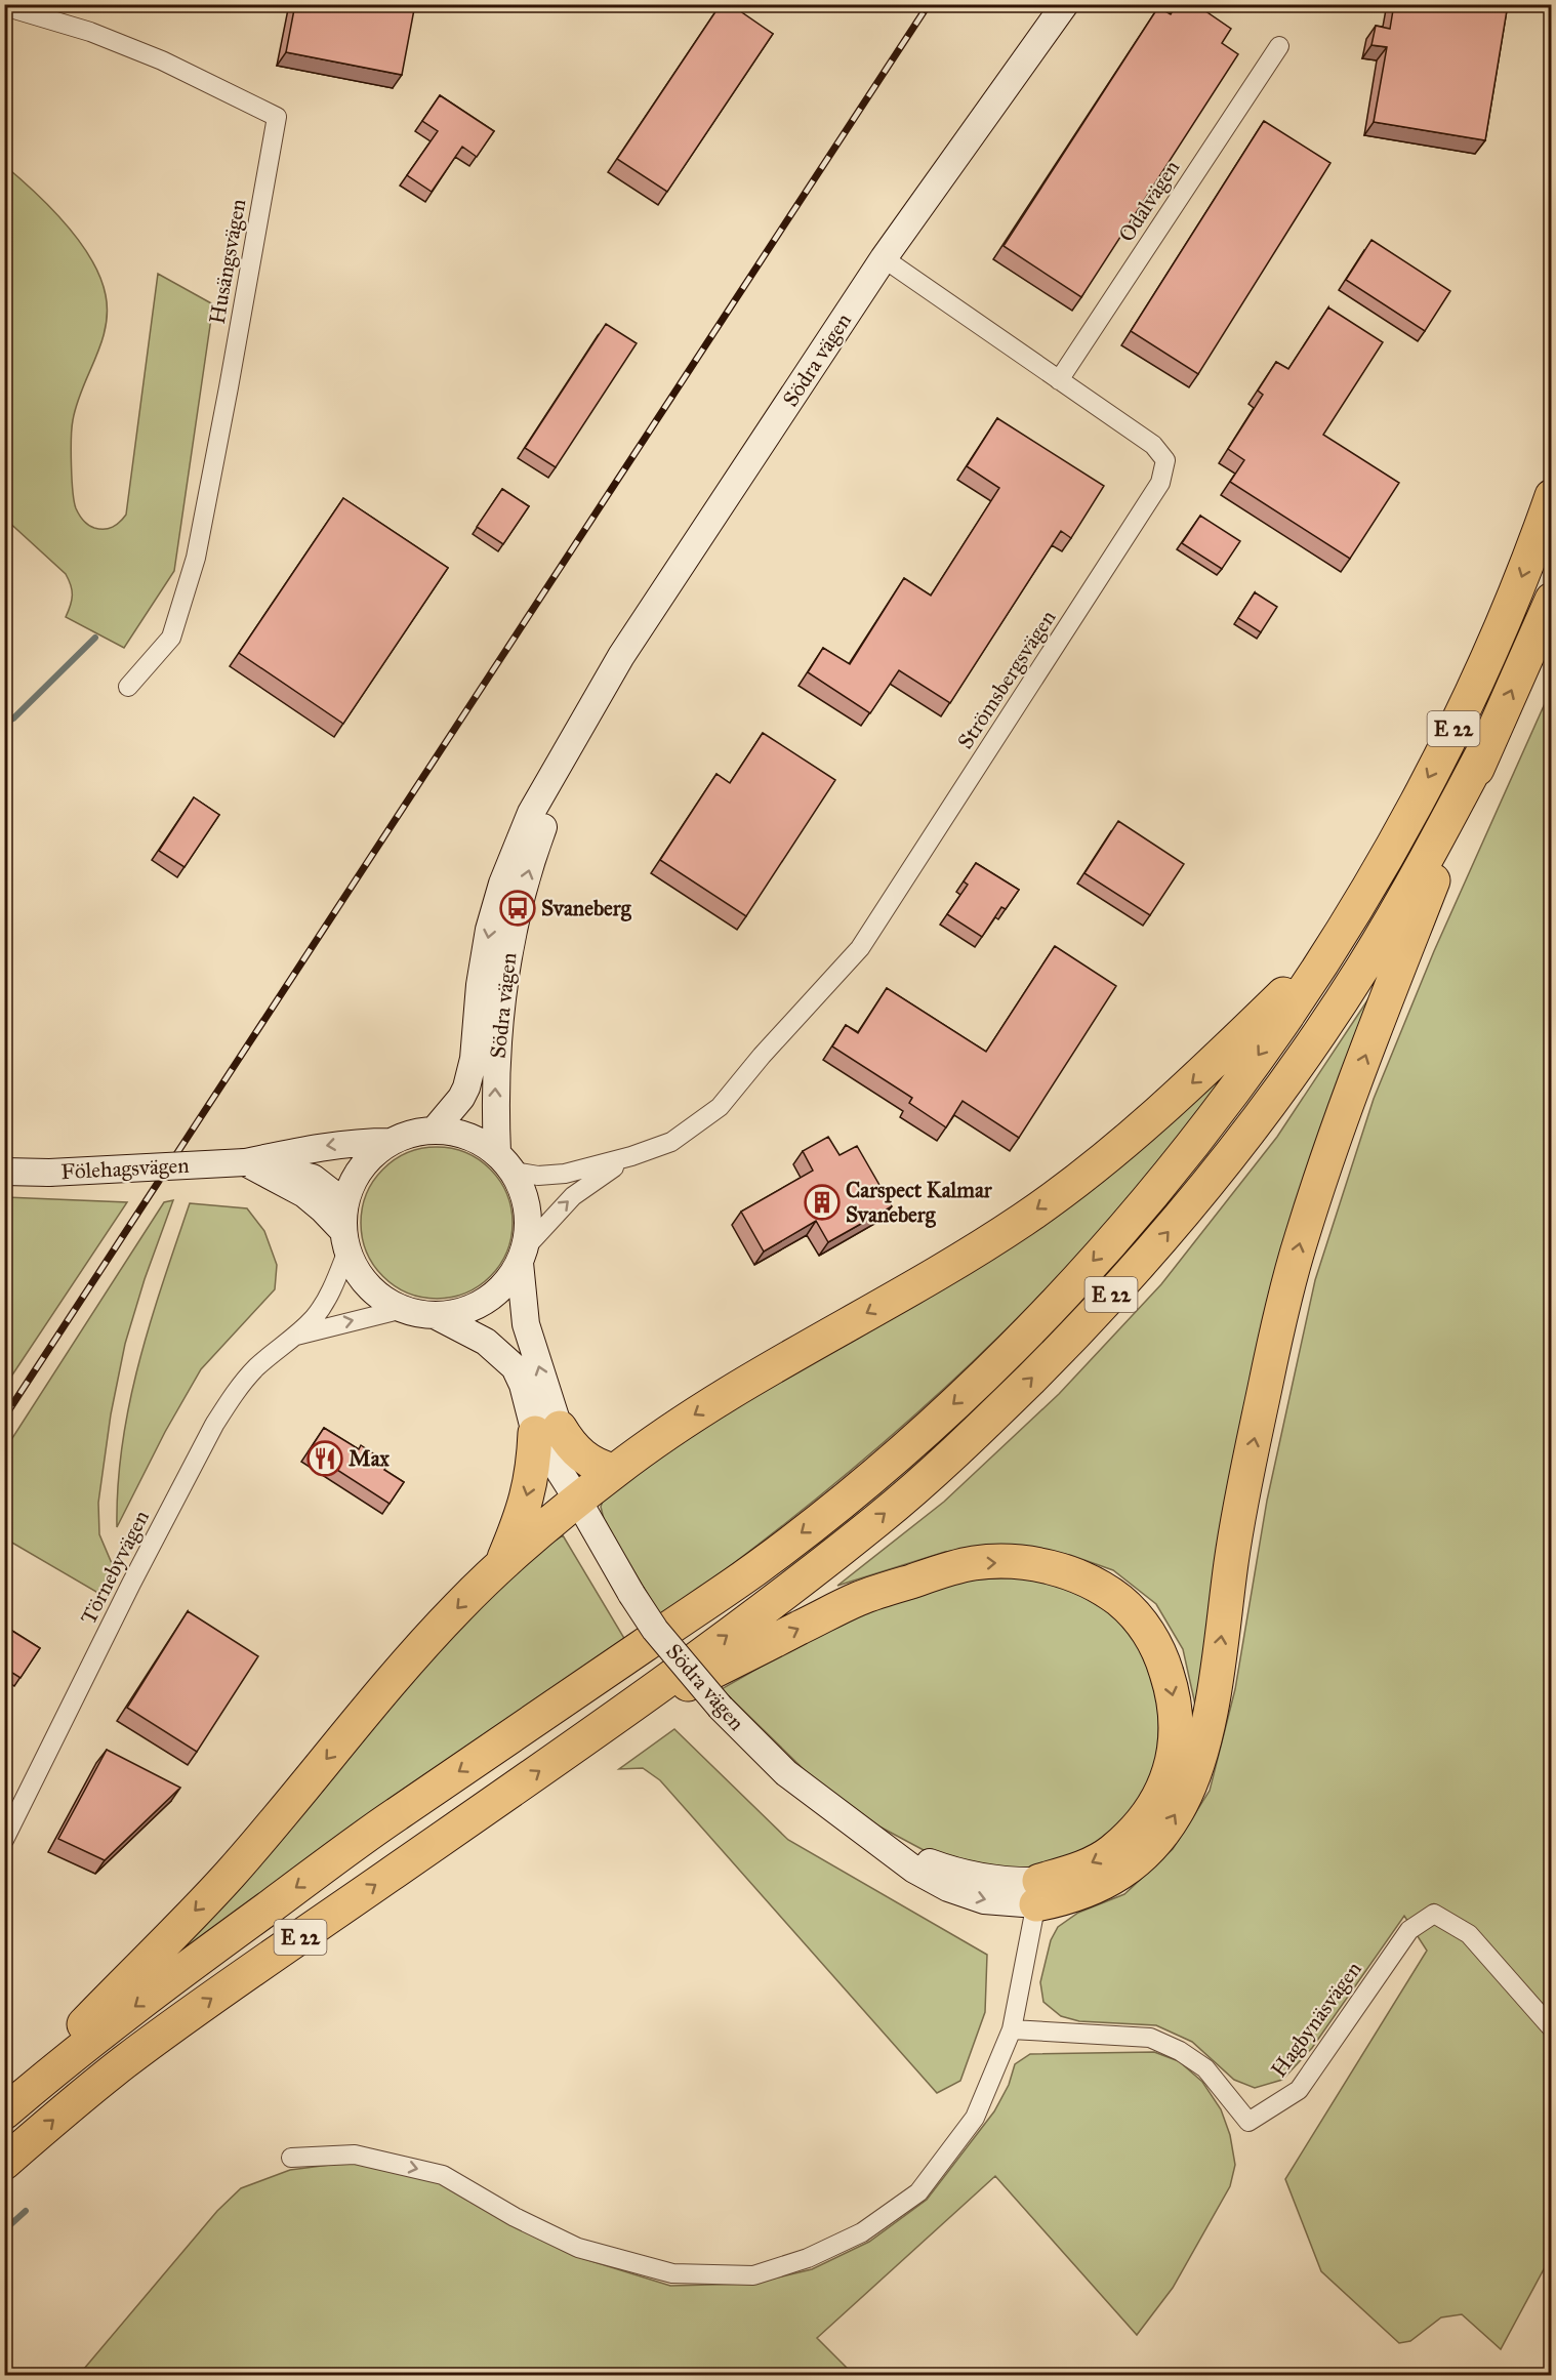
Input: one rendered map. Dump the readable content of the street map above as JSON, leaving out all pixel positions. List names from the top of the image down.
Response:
{
  "streets": {
    "highway": ["E 22"],
    "main road": ["Södra vägen", "Fölehagsvägen"],
    "street": [
      "Odalvägen",
      "Husängsvägen",
      "Strömsbergsvägen",
      "Törnebyvägen",
      "Hagbynäsvägen"
    ]
  },
  "crossings": [
    ["Odalvägen", "Strömsbergsvägen"],
    ["Södra vägen", "Strömsbergsvägen"],
    ["Södra vägen", "Fölehagsvägen"],
    ["Södra vägen", "Törnebyvägen"],
    ["Strömsbergsvägen", "Fölehagsvägen"],
    ["Strömsbergsvägen", "Törnebyvägen"],
    ["Fölehagsvägen", "Törnebyvägen"]
  ],
  "places": {
    "bus stop": ["Svaneberg"],
    "building": ["Carspect Kalmar Svaneberg"],
    "restaurant": ["Max"]
  }
}
